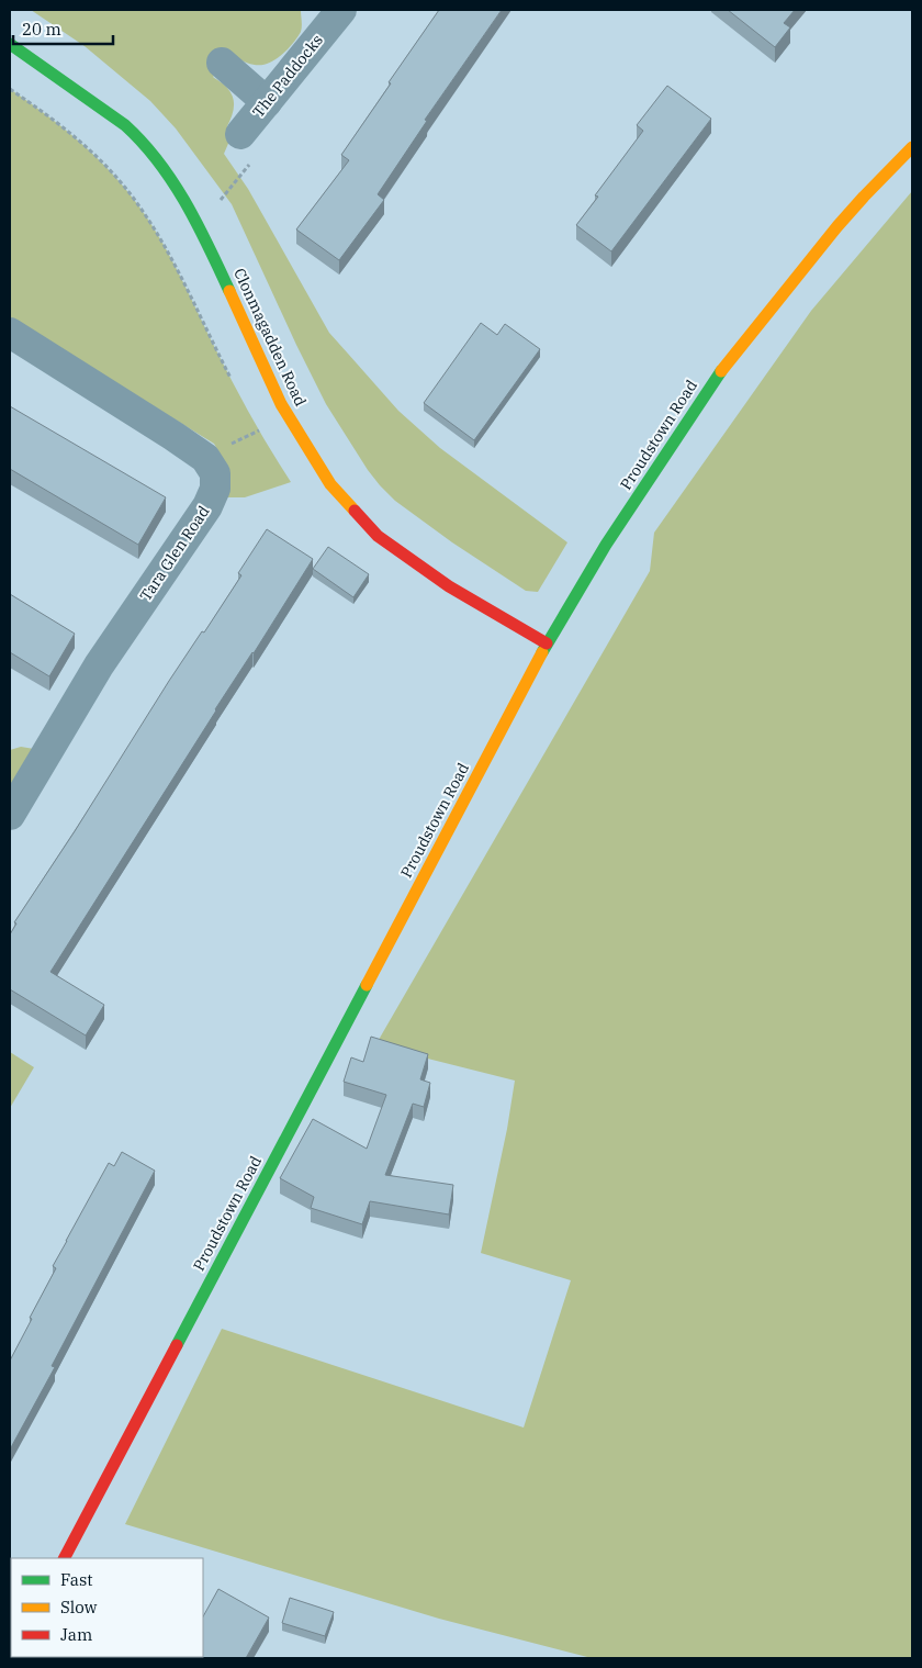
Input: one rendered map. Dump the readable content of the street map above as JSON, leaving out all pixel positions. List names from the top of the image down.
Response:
{
  "streets": {
    "main road": ["Clonmagadden Road", "Proudstown Road"],
    "street": ["The Paddocks", "Tara Glen Road"]
  },
  "crossings": [
    ["Clonmagadden Road", "Proudstown Road"]
  ],
  "legend": ["Fast", "Slow", "Jam"],
  "scale_bar": "20 m"
}
